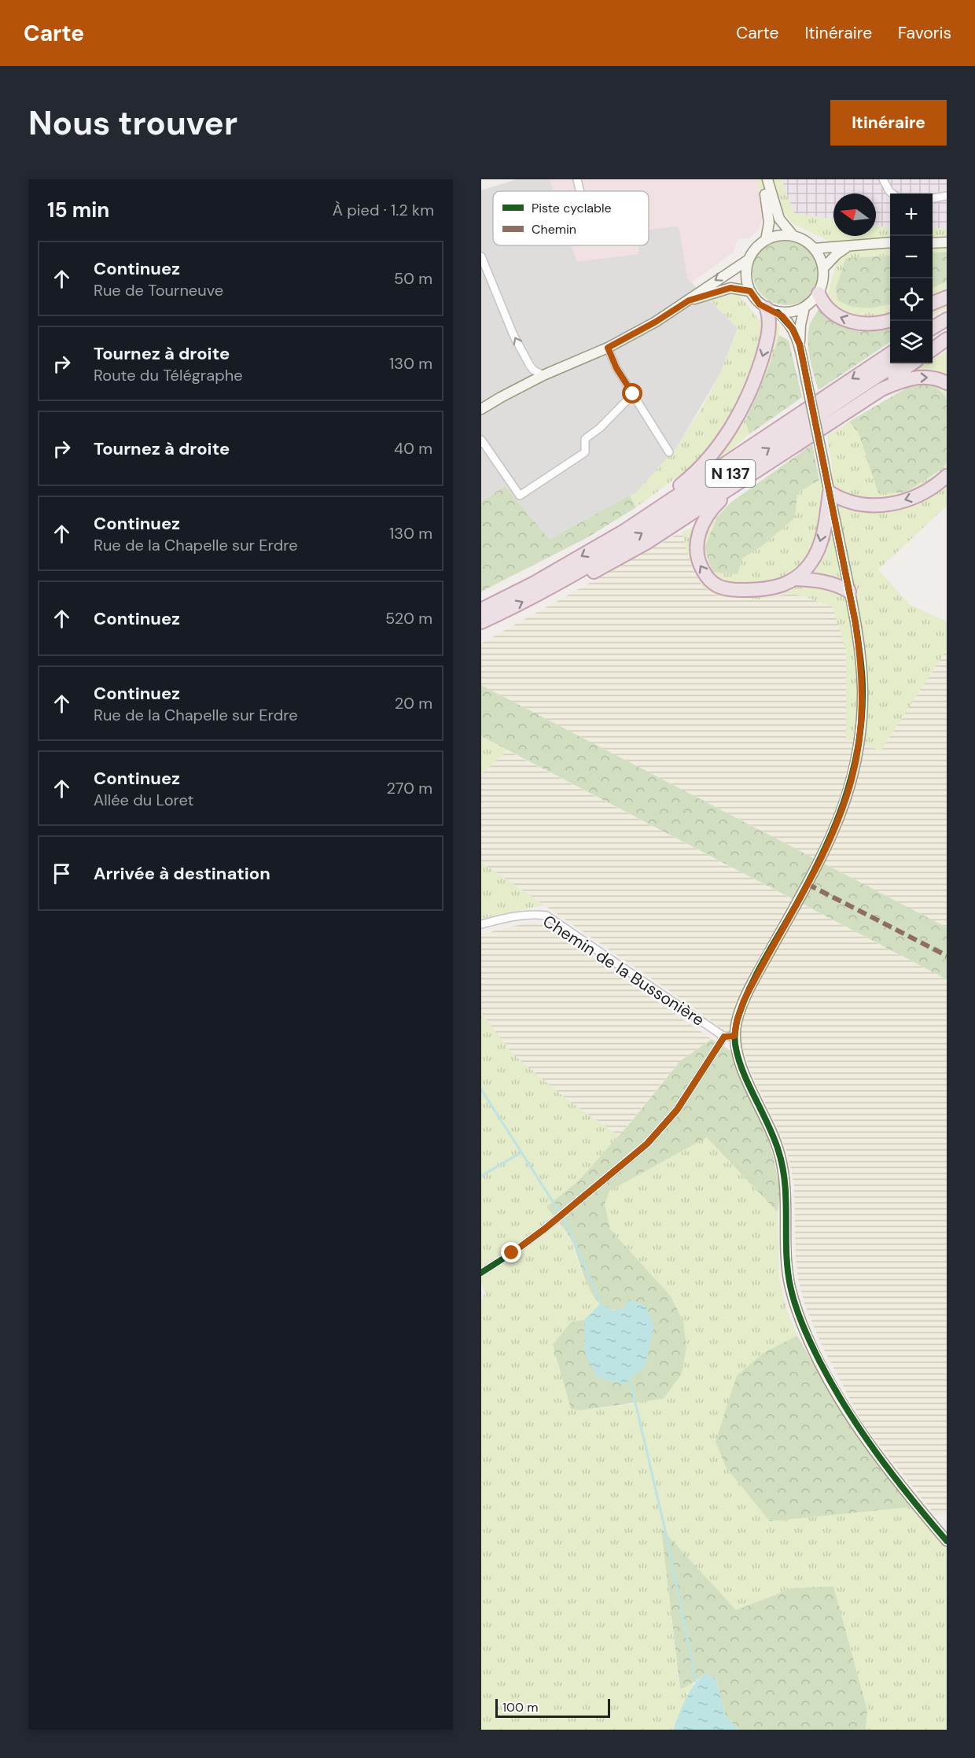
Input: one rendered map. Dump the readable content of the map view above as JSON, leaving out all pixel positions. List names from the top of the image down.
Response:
{
  "streets": {
    "highway": ["N 137"],
    "street": ["Chemin de la Bussonière"]
  },
  "legend": ["Piste cyclable", "Chemin"],
  "scale_bar": "100 m",
  "north": "left",
  "page": {
    "header": "Carte",
    "nav": ["Carte", "Itinéraire", "Favoris"],
    "buttons": "Itinéraire",
    "title": "Nous trouver",
    "heading": ["15 min", "À pied · 1.2 km"],
    "map_buttons": ["+", "−"],
    "list": [
      ["Continuez", "Rue de Tourneuve", "50 m"],
      ["Tournez à droite", "Route du Télégraphe", "130 m"],
      ["Tournez à droite", "40 m"],
      ["Continuez", "Rue de la Chapelle sur Erdre", "130 m"],
      ["Continuez", "520 m"],
      ["Continuez", "Rue de la Chapelle sur Erdre", "20 m"],
      ["Continuez", "Allée du Loret", "270 m"],
      "Arrivée à destination"
    ],
    "scale": "100 m"
  }
}
